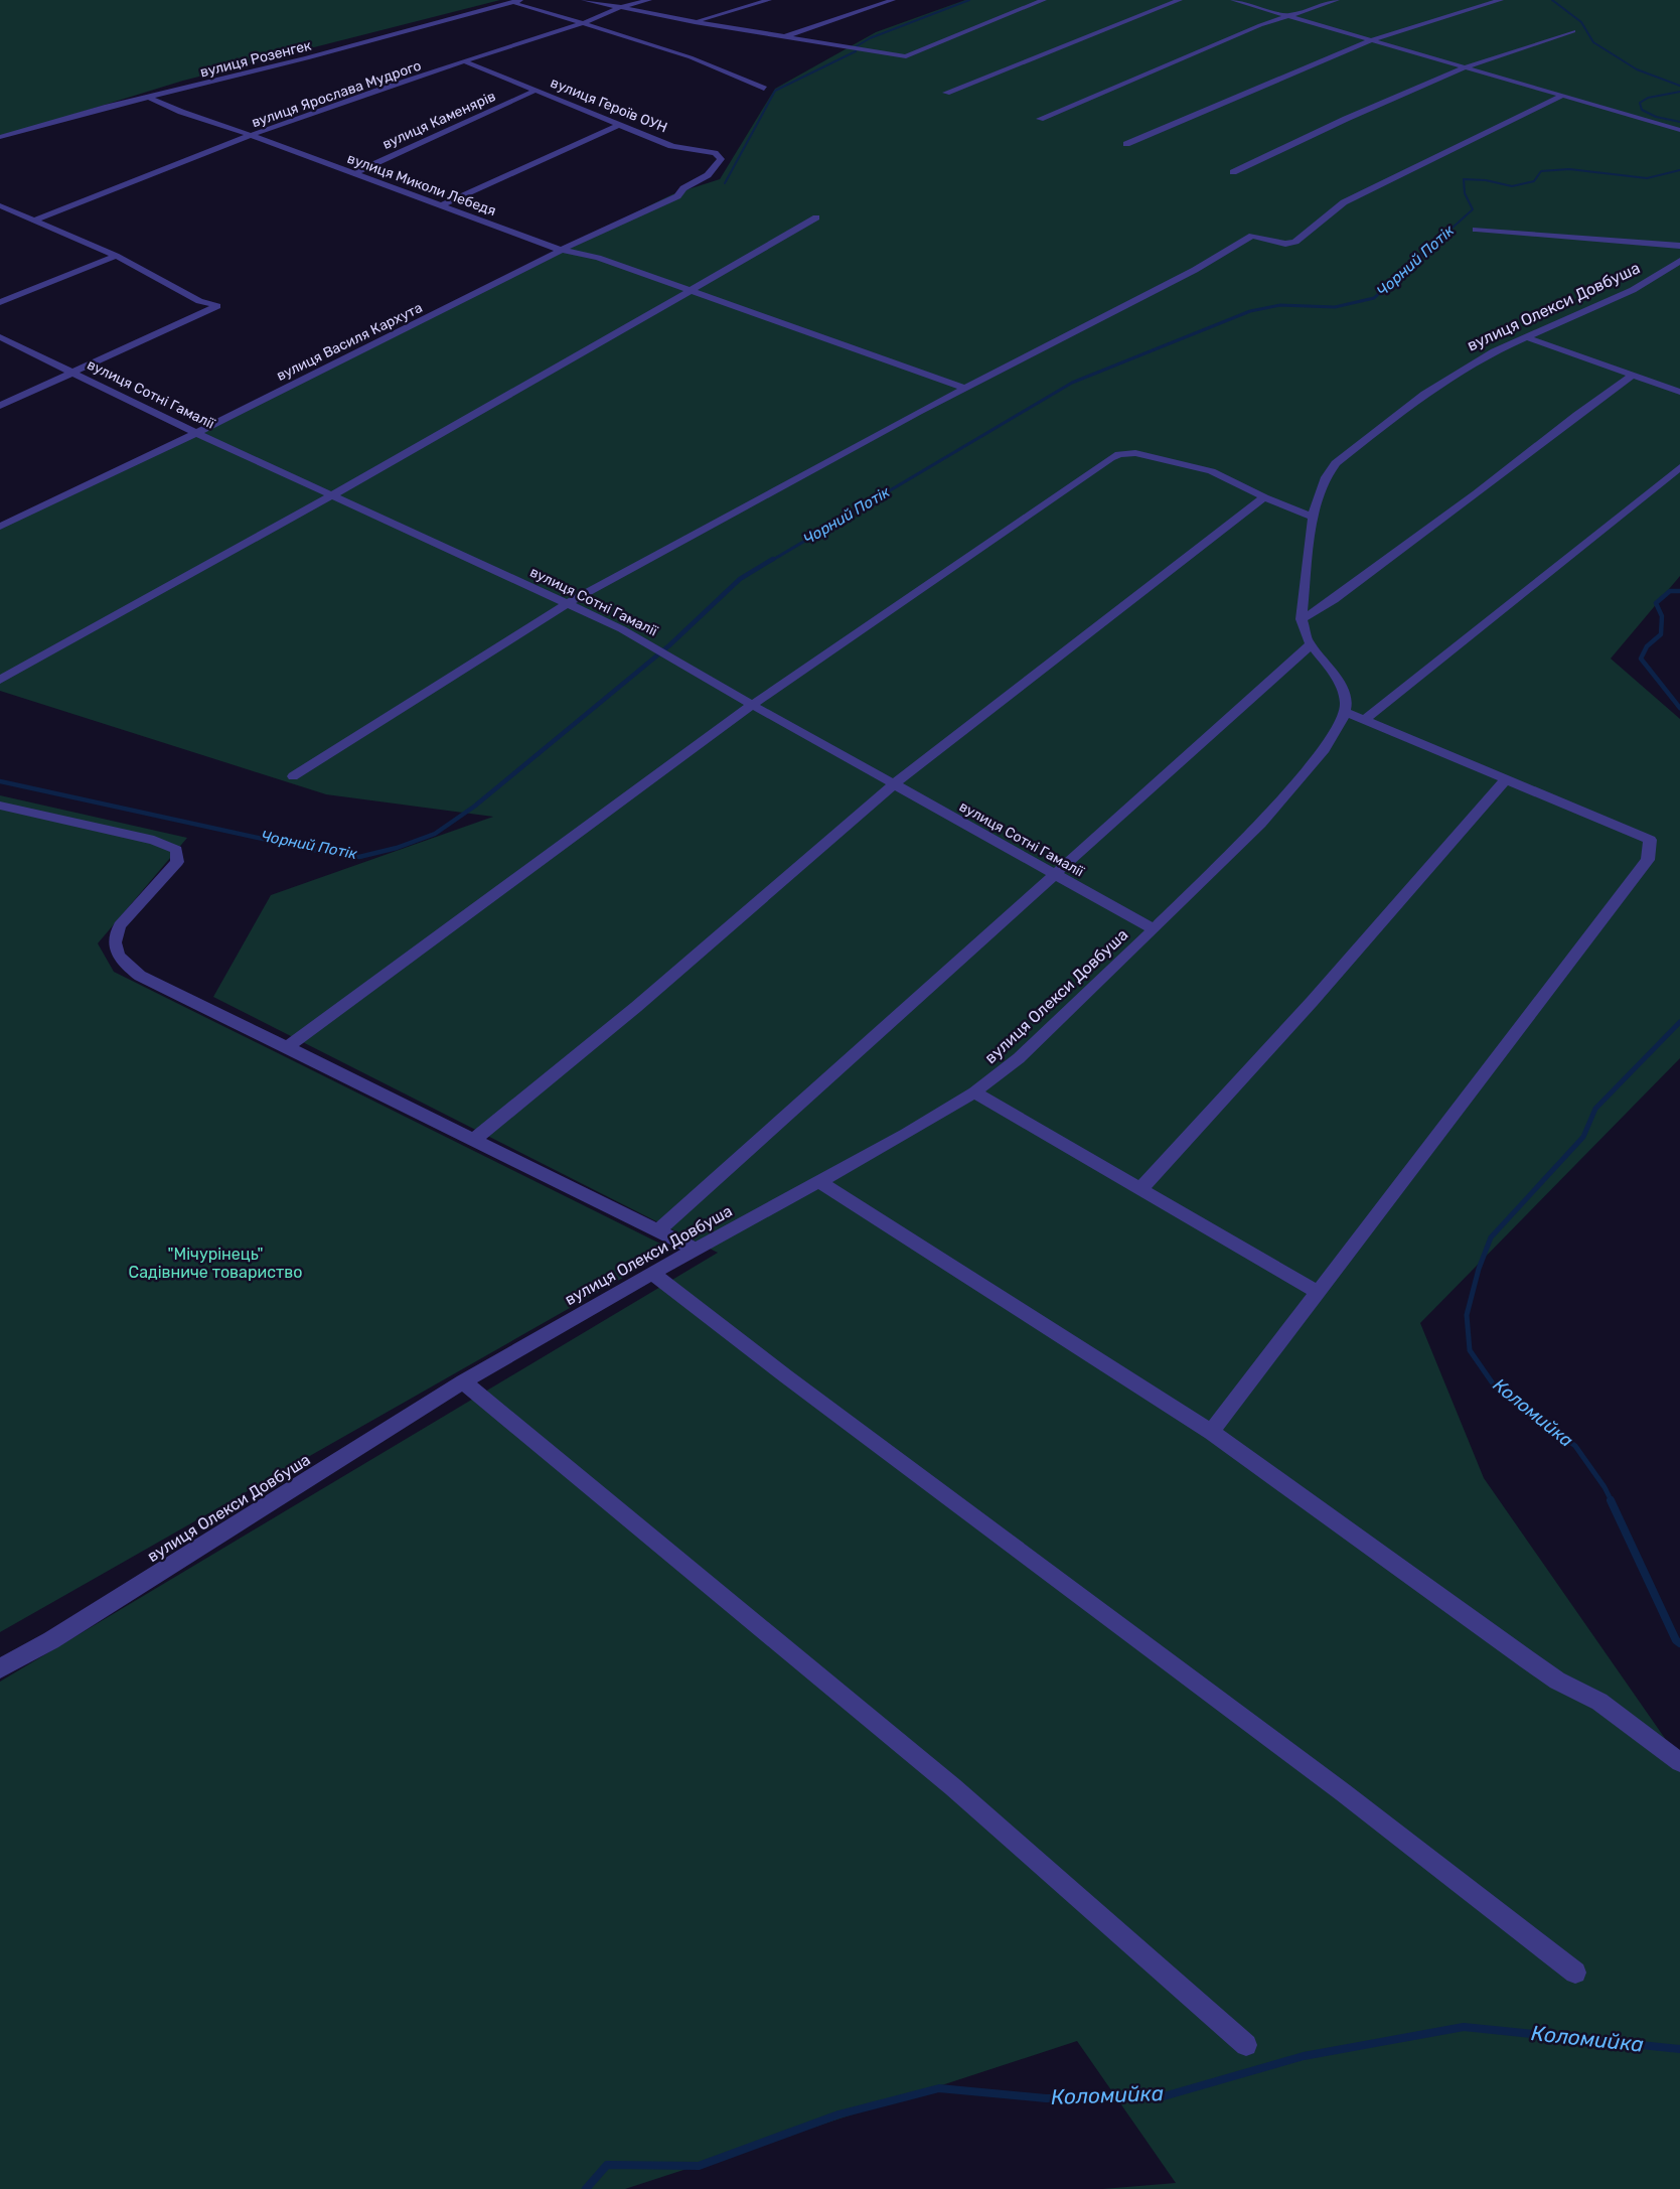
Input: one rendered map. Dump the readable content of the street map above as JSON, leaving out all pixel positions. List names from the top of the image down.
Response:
{
  "streets": {
    "street": [
      "вулиця Розенгек",
      "вулиця Ярослава Мудрого",
      "вулиця Героїв ОУН",
      "вулиця Каменярів",
      "вулиця Миколи Лебедя",
      "вулиця Олекси Довбуша",
      "вулиця Василя Кархута",
      "вулиця Сотні Гамалії"
    ]
  },
  "crossings": [
    ["вулиця Розенгек", "вулиця Миколи Лебедя"],
    ["вулиця Ярослава Мудрого", "вулиця Героїв ОУН"],
    ["вулиця Ярослава Мудрого", "вулиця Миколи Лебедя"],
    ["вулиця Героїв ОУН", "вулиця Каменярів"],
    ["вулиця Героїв ОУН", "вулиця Василя Кархута"],
    ["вулиця Каменярів", "вулиця Миколи Лебедя"],
    ["вулиця Миколи Лебедя", "вулиця Василя Кархута"],
    ["вулиця Олекси Довбуша", "вулиця Сотні Гамалії"],
    ["вулиця Василя Кархута", "вулиця Сотні Гамалії"]
  ],
  "water": ["Чорний Потік", "Коломийка"],
  "parks": ["\"Мічурінець\" Садівниче товариство"]
}
